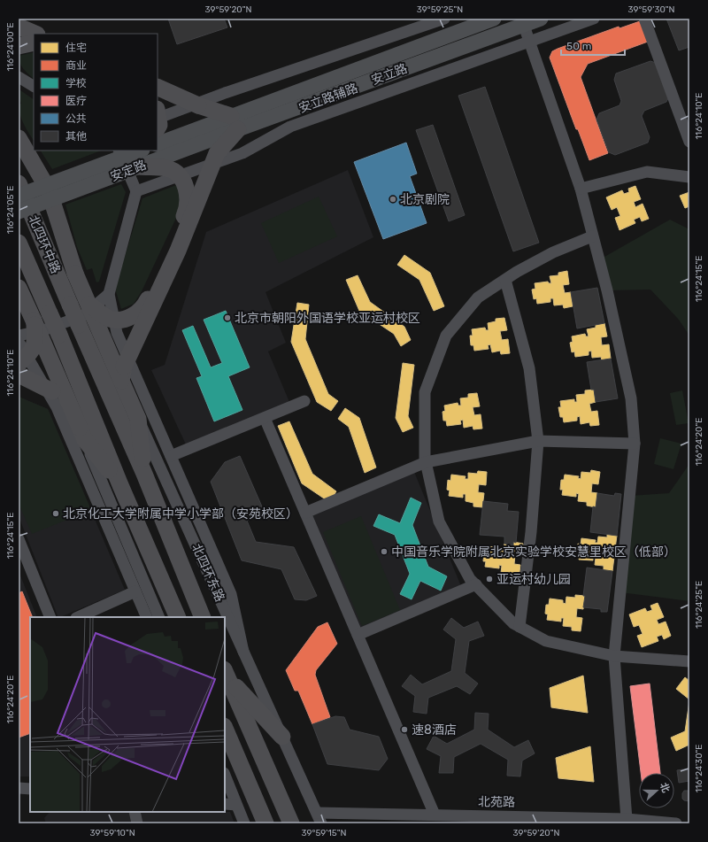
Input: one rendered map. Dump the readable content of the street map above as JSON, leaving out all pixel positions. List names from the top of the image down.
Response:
{
  "streets": {
    "highway": ["北四环中路", "北四环东路"],
    "main road": ["安立路", "安定路"],
    "street": ["安立路辅路", "北苑路"]
  },
  "crossings": [
    ["安立路", "安定路"],
    ["北四环中路", "北四环东路"],
    ["北四环东路", "北苑路"]
  ],
  "places": [
    "北京剧院",
    "北京市朝阳外国语学校亚运村校区",
    "北京化工大学附属中学小学部（安苑校区）",
    "中国音乐学院附属北京实验学校安慧里校区（低部）",
    "亚运村幼儿园",
    "速8酒店"
  ],
  "legend": [
    "住宅",
    "商业",
    "学校",
    "医疗",
    "公共",
    "其他"
  ],
  "scale_bar": "50 m",
  "north": "right",
  "coordinates": [
    "39°59'20\"N",
    "39°59'25\"N",
    "39°59'30\"N",
    "116°24'00\"E",
    "116°24'10\"E",
    "116°24'05\"E",
    "116°24'15\"E",
    "116°24'20\"E",
    "116°24'25\"E",
    "116°24'30\"E",
    "39°59'10\"N",
    "39°59'15\"N"
  ]
}
